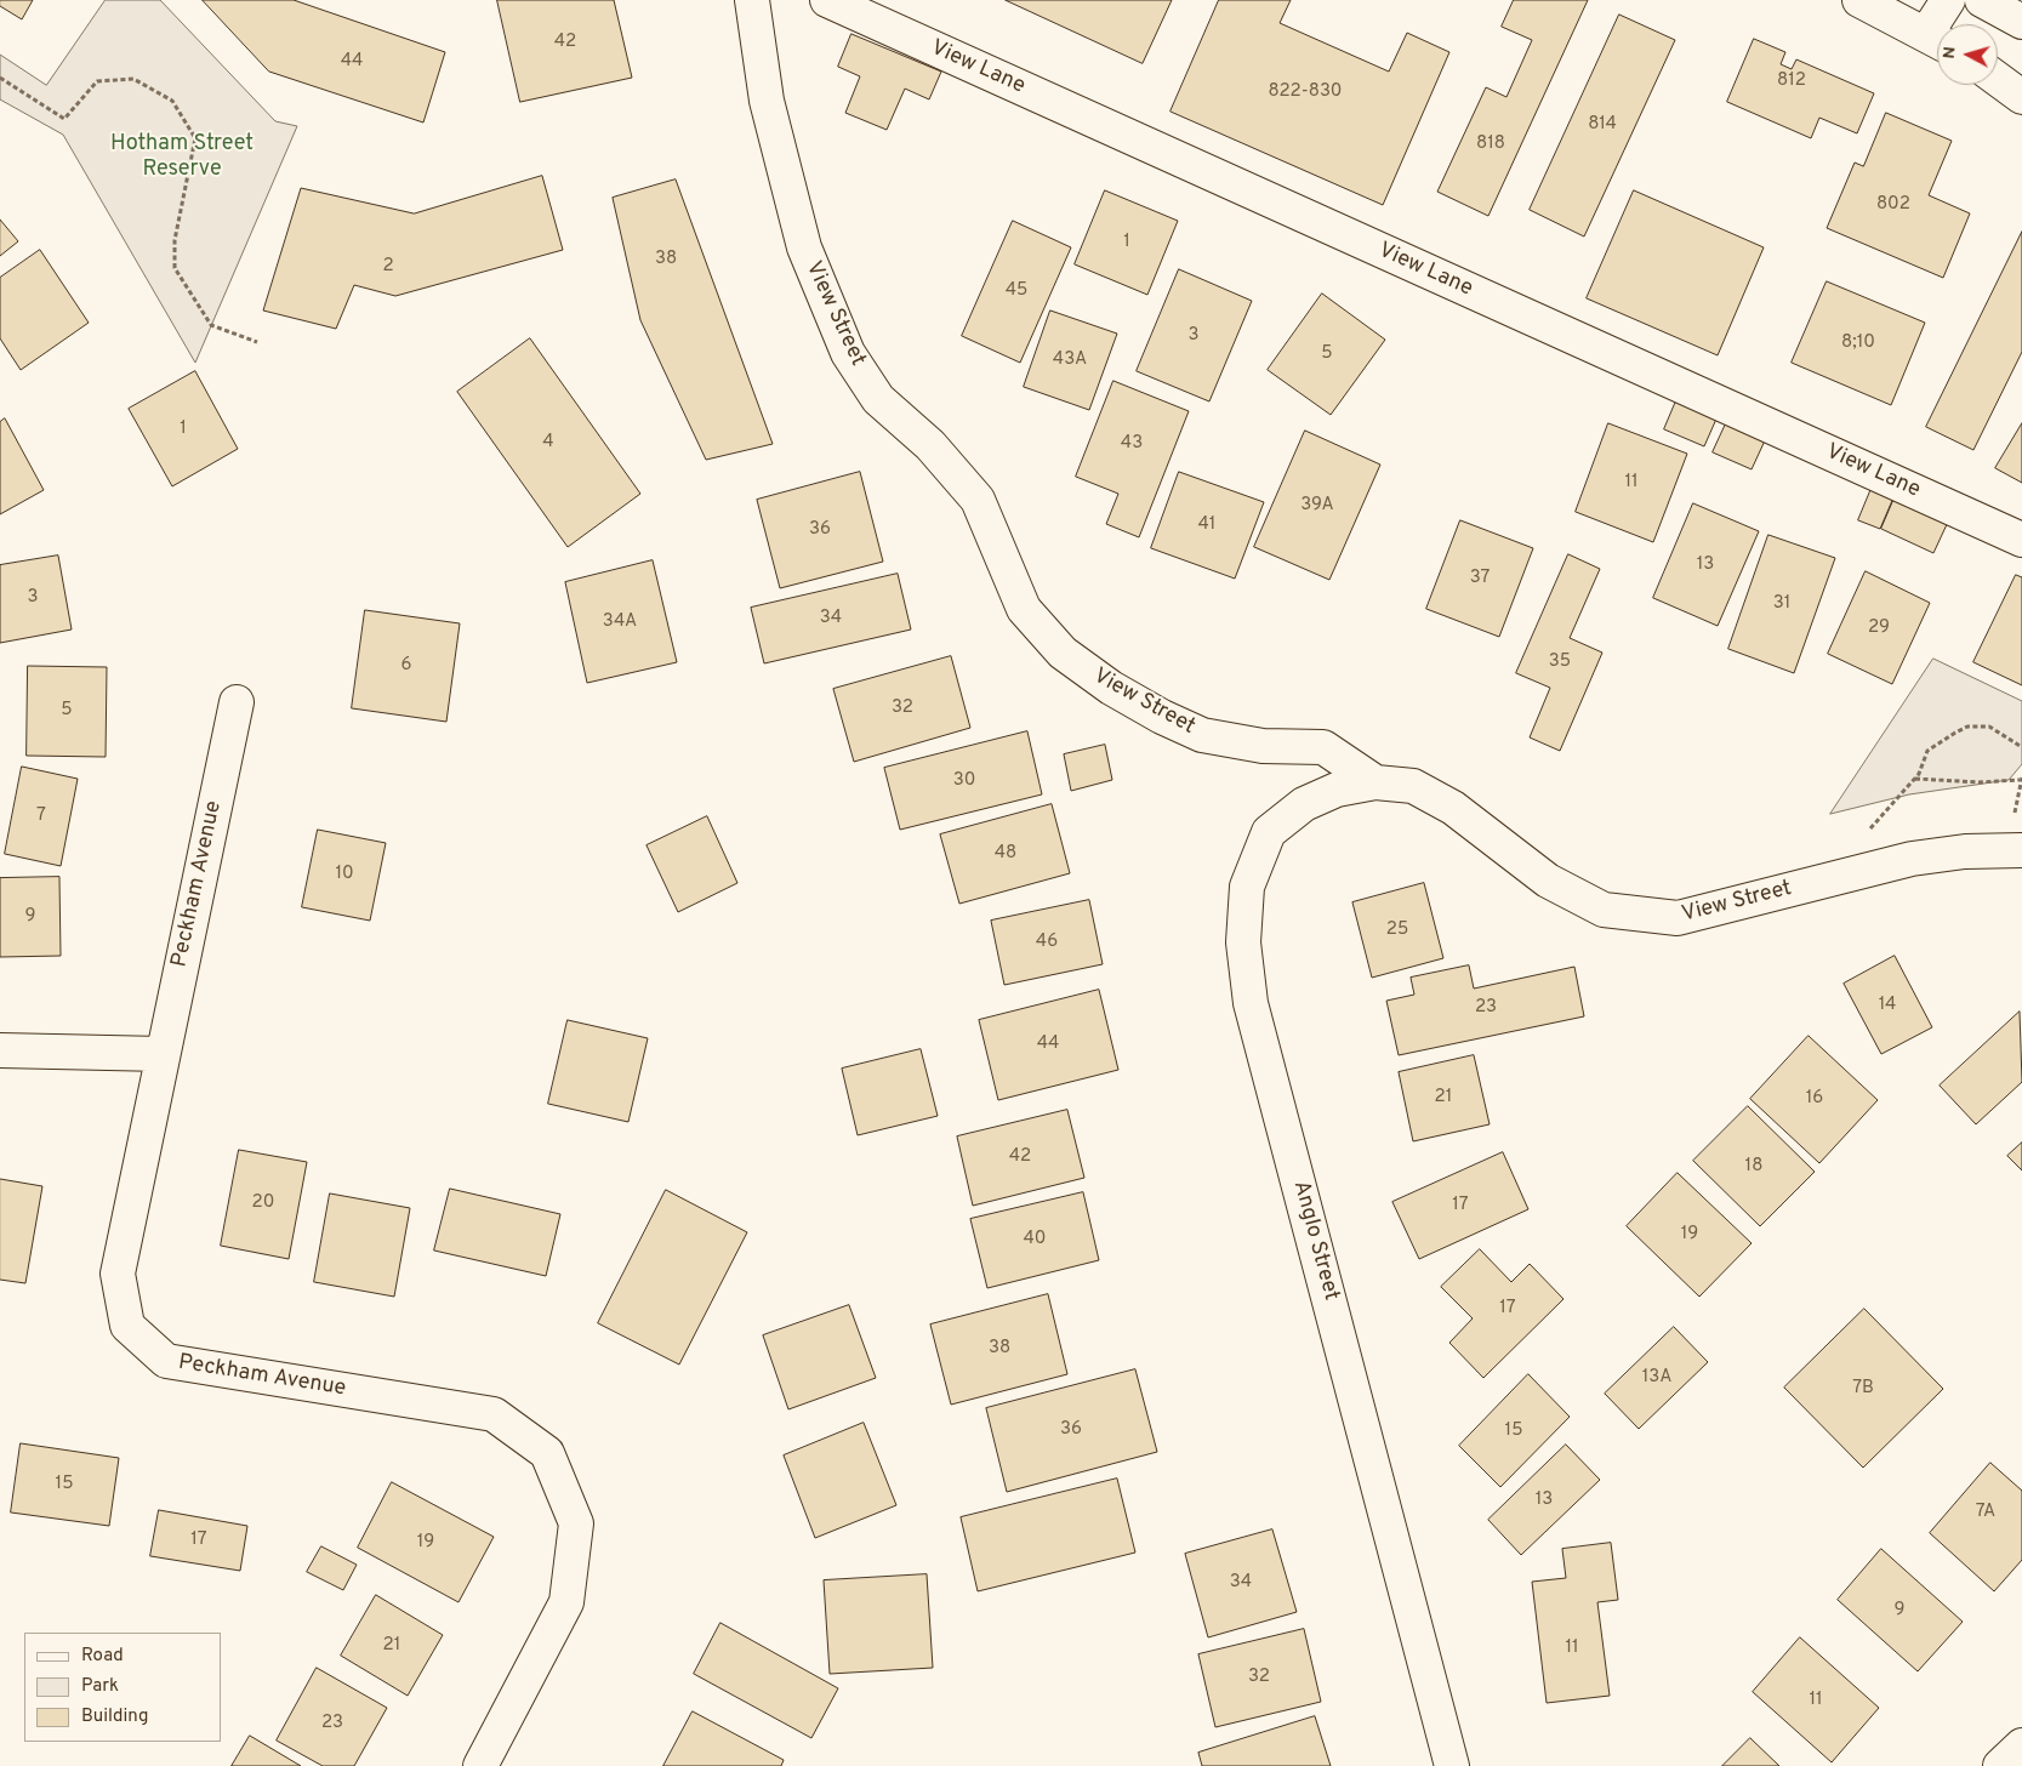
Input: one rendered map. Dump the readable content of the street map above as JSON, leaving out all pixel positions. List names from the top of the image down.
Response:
{
  "streets": {
    "main road": [
      "View Lane",
      "View Street",
      "Peckham Avenue",
      "Anglo Street"
    ]
  },
  "crossings": [
    ["View Street", "Anglo Street"]
  ],
  "parks": ["Hotham Street Reserve"],
  "house_numbers": [
    "42",
    "44",
    "812",
    "822-830",
    "814",
    "818",
    "802",
    "1",
    "38",
    "2",
    "45",
    "3",
    "8;10",
    "5",
    "43A",
    "1",
    "4",
    "43",
    "11",
    "39A",
    "41",
    "36",
    "13",
    "37",
    "3",
    "31",
    "34",
    "34A",
    "29",
    "35",
    "6",
    "32",
    "5",
    "30",
    "7",
    "48",
    "10",
    "9",
    "25",
    "46",
    "14",
    "23",
    "44",
    "21",
    "16",
    "42",
    "18",
    "20",
    "17",
    "19",
    "40",
    "17",
    "38",
    "13A",
    "7B",
    "36",
    "15",
    "15",
    "13",
    "7A",
    "17",
    "19",
    "34",
    "9",
    "21",
    "11",
    "32",
    "11",
    "23"
  ],
  "legend": ["Road", "Park", "Building"],
  "north": "left"
}
